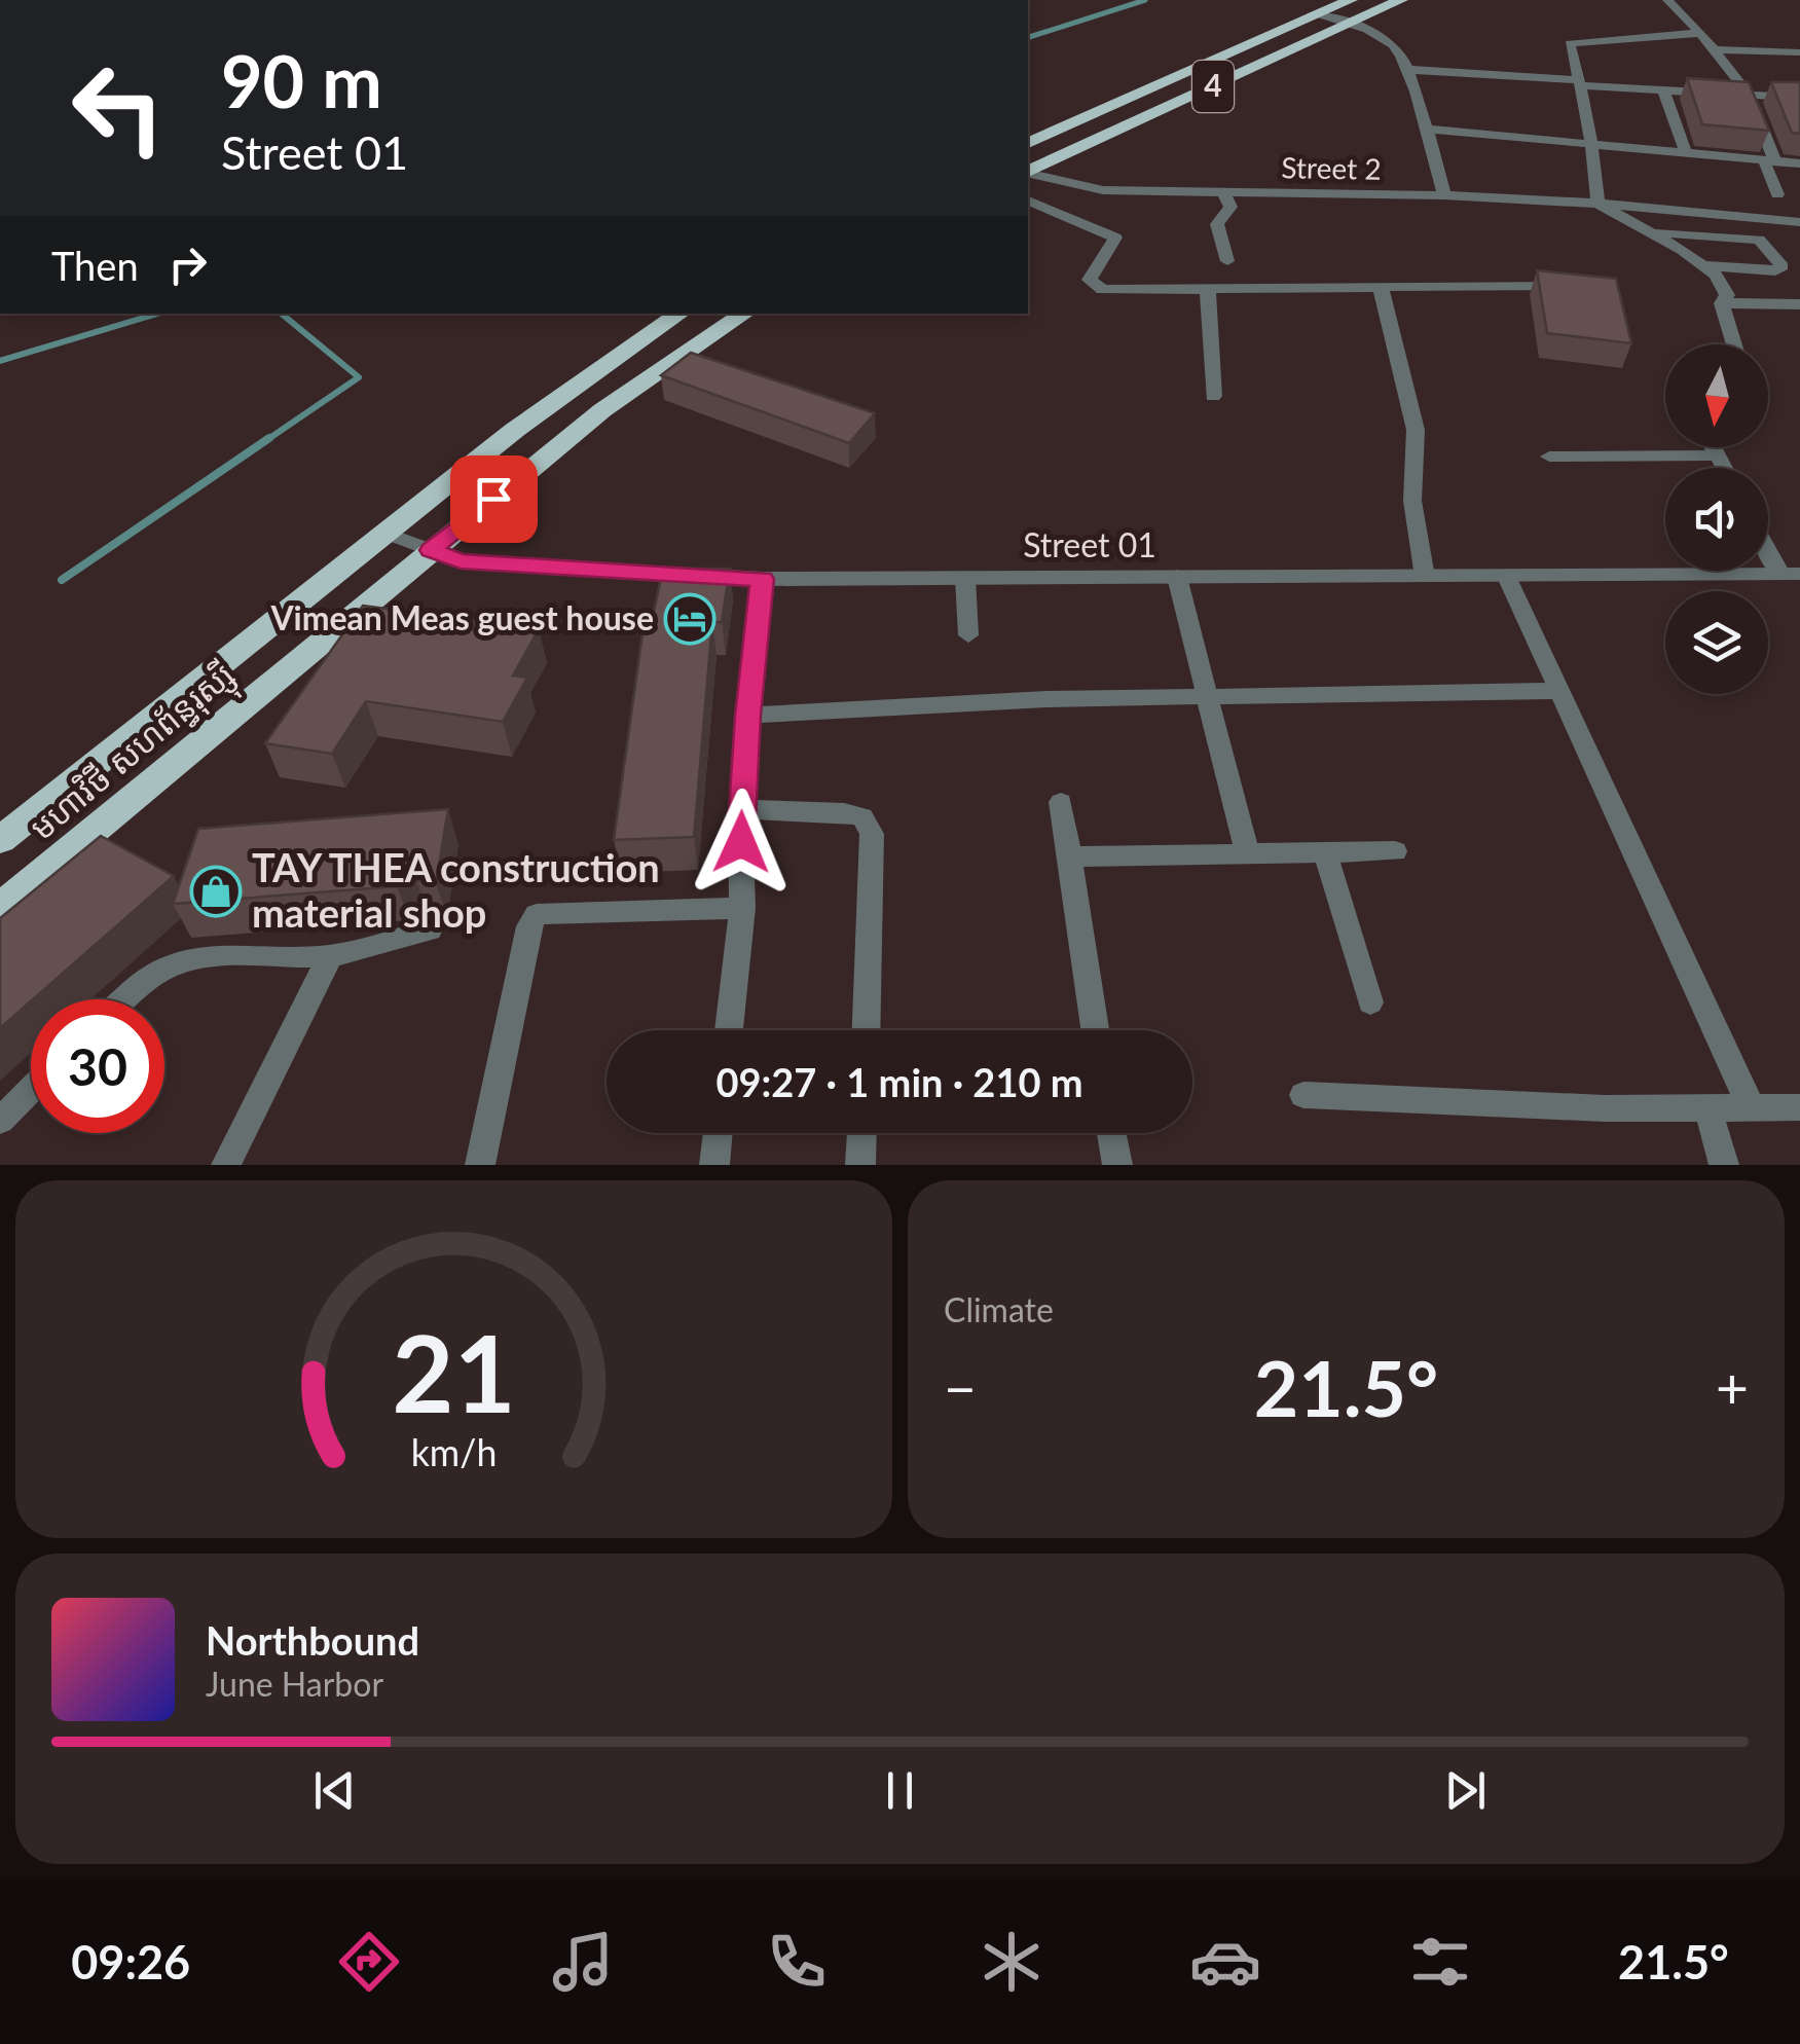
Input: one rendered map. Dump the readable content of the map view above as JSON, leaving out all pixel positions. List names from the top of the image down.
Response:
{
  "streets": {
    "highway": ["4", "មហាវិថី សហព័ន្ធរុស្ស៊ី"],
    "street": ["Street 2", "Street 01"]
  },
  "crossings": [
    ["Street 01", "មហាវិថី សហព័ន្ធរុស្ស៊ី"]
  ],
  "places": {
    "hotel": ["Vimean Meas guest house"],
    "shop": ["TAY THEA construction material shop"]
  },
  "north": "bottom",
  "page": {
    "turn": ["90 m", "Street 01"],
    "then": "Then",
    "limit": "30",
    "trip": "09:27 · 1 min · 210 m",
    "tile": "Climate",
    "heat": ["−", "21.5°", "+"],
    "song": ["Northbound", "June Harbor"],
    "tabs": ["09:26", "21.5°"],
    "gauge": ["21", "km/h"]
  }
}
